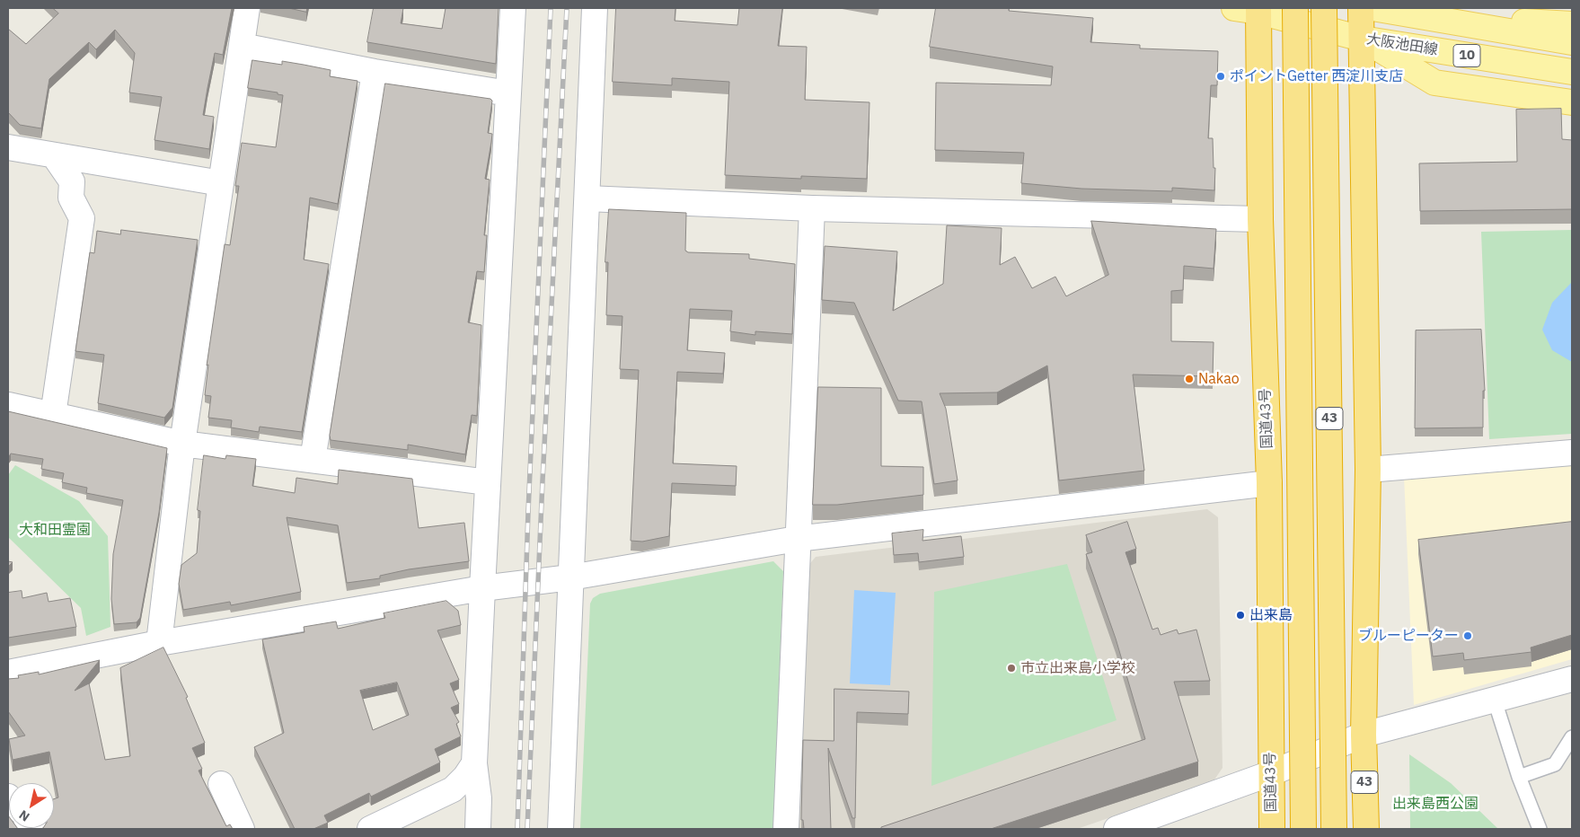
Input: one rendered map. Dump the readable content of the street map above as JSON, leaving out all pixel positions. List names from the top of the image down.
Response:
{
  "streets": {
    "highway": ["国道43号", "43"],
    "main road": ["大阪池田線", "10"]
  },
  "crossings": [
    ["大阪池田線", "国道43号"],
    ["大阪池田線", "43"]
  ],
  "parks": ["大和田霊園", "出来島西公園"],
  "places": [
    "ポイントGetter 西淀川支店",
    "Nakao",
    "出来島",
    "ブルーピーター",
    "市立出来島小学校"
  ],
  "north": "bottom left"
}
